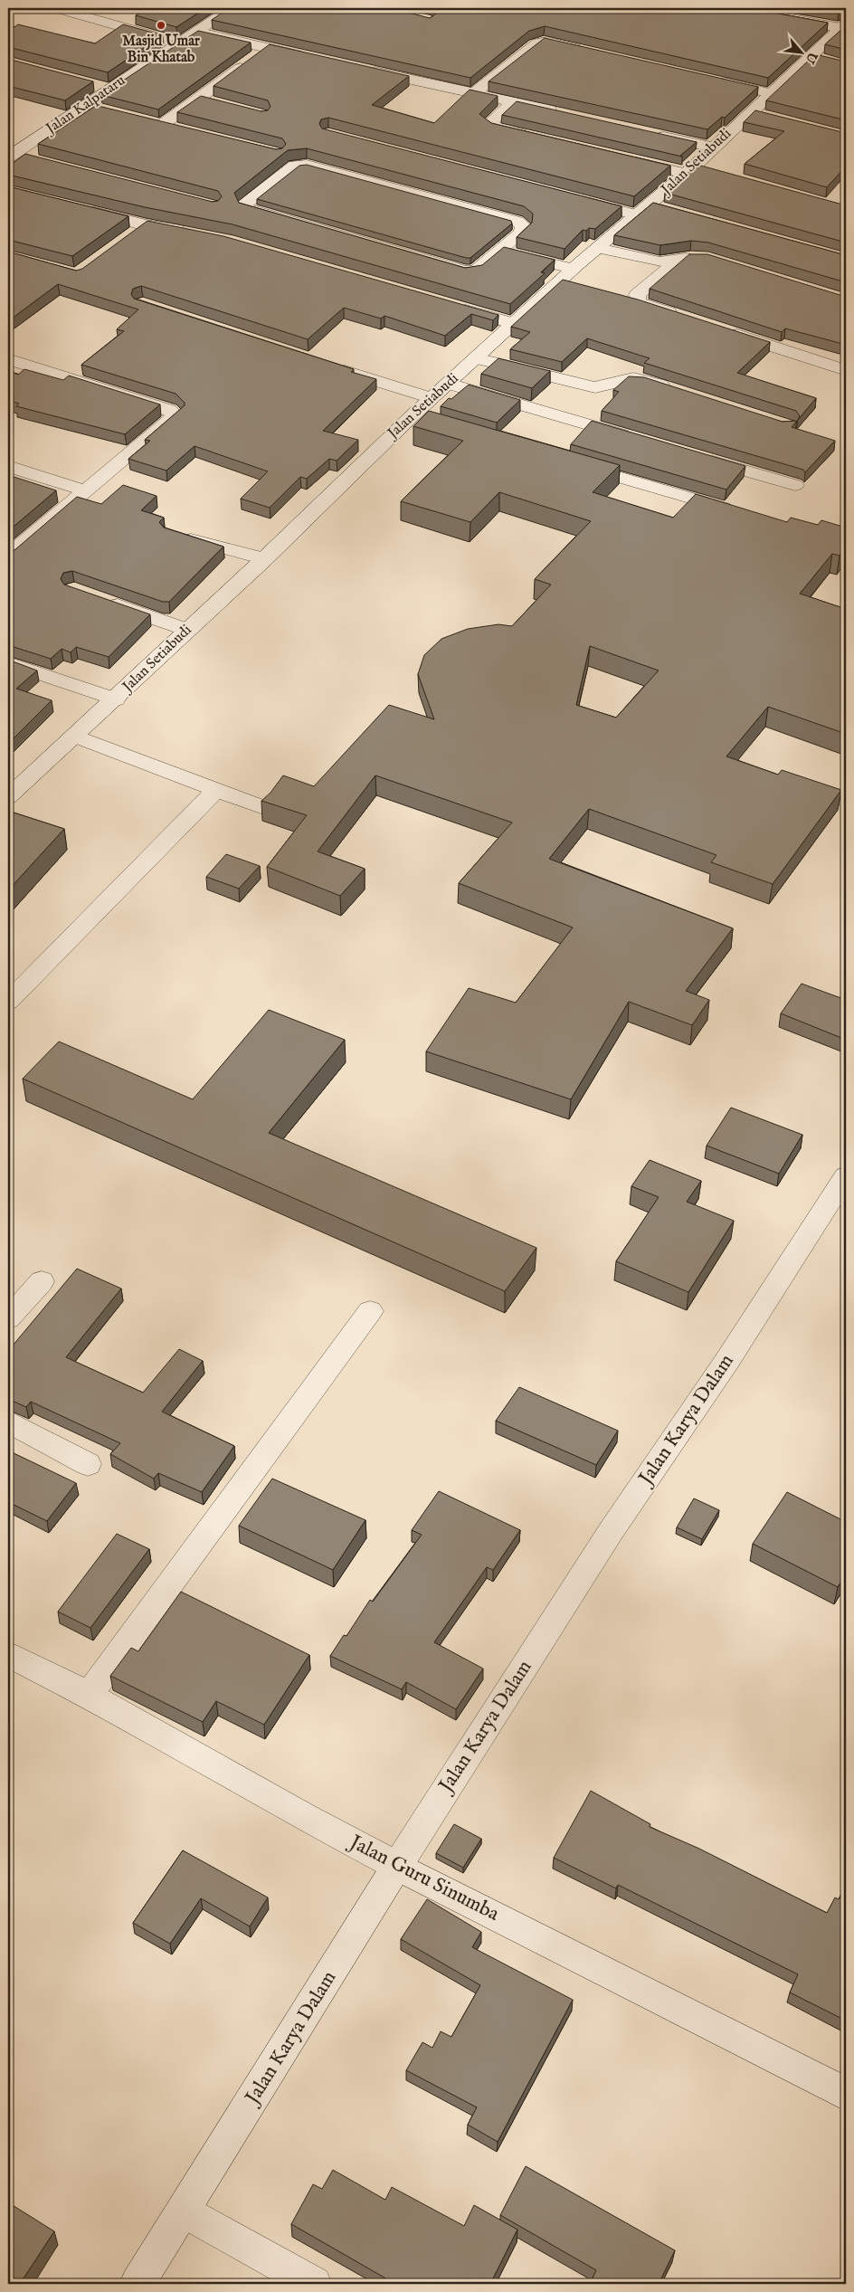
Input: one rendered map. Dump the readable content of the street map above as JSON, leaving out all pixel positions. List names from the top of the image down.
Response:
{
  "streets": {
    "street": [
      "Jalan Kalpataru",
      "Jalan Setiabudi",
      "Jalan Karya Dalam",
      "Jalan Guru Sinumba"
    ]
  },
  "crossings": [
    ["Jalan Karya Dalam", "Jalan Guru Sinumba"]
  ],
  "places": ["Masjid Umar Bin Khatab"],
  "north": "bottom right"
}
